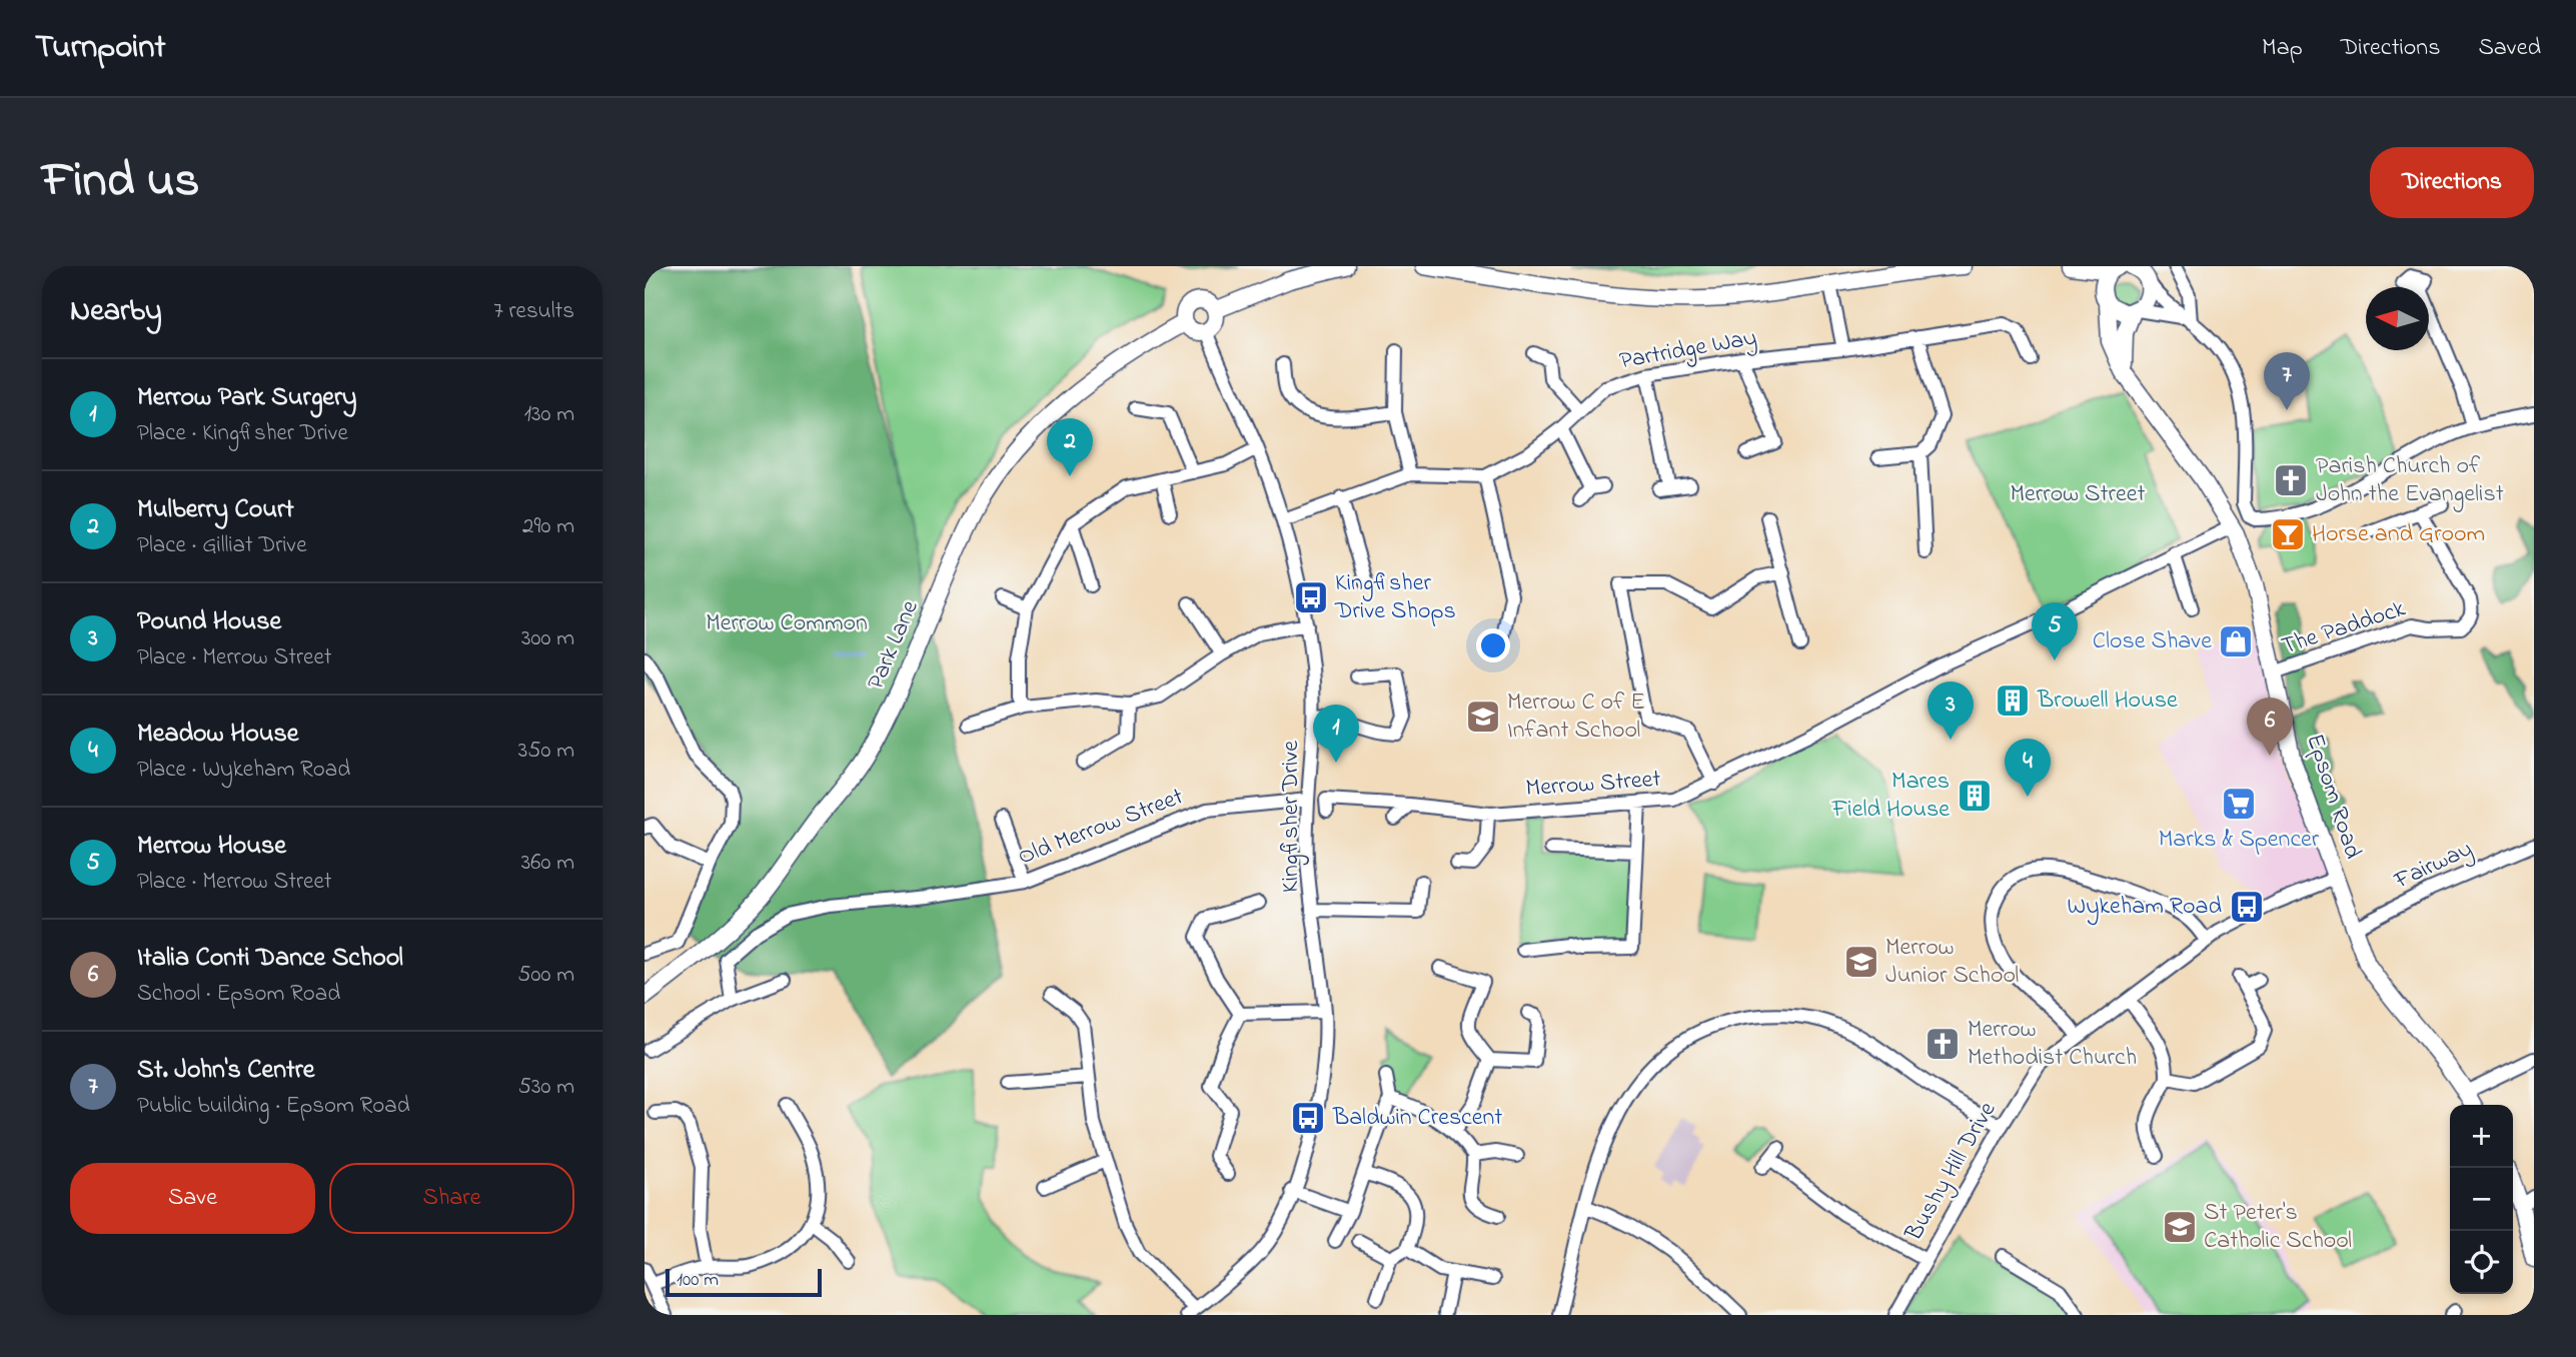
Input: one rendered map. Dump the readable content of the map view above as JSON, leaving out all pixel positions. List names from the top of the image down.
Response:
{
  "streets": {
    "main road": ["Park Lane", "Epsom Road"],
    "street": [
      "Partridge Way",
      "The Paddock",
      "Merrow Street",
      "Kingfisher Drive",
      "Old Merrow Street",
      "Fairway",
      "Bushy Hill Drive"
    ]
  },
  "crossings": [
    ["Partridge Way", "Kingfisher Drive"],
    ["The Paddock", "Epsom Road"],
    ["Park Lane", "Kingfisher Drive"],
    ["Merrow Street", "Epsom Road"],
    ["Epsom Road", "Fairway"],
    ["Epsom Road", "Bushy Hill Drive"],
    ["Kingfisher Drive", "Old Merrow Street"]
  ],
  "parks": ["Merrow Street", "Merrow Common"],
  "places": {
    "church": ["Parish Church of John the Evangelist", "Merrow Methodist Church"],
    "bar": ["Horse and Groom"],
    "bus stop": ["Kingfisher Drive Shops", "Wykeham Road", "Baldwin Crescent"],
    "shop": ["Close Shave"],
    "building": ["Browell House", "Mares Field House"],
    "school or university": ["Merrow C of E Infant School", "Merrow Junior School", "St Peter's Catholic School"],
    "supermarket": ["Marks & Spencer"]
  },
  "scale_bar": "100 m",
  "north": "left",
  "page": {
    "header": "Turnpoint",
    "nav": ["Map", "Directions", "Saved"],
    "title": "Find us",
    "buttons": [
      "Directions",
      ["Save", "Share"]
    ],
    "heading": ["Nearby", "7 results"],
    "pins": [
      "7",
      "2",
      "5",
      "3",
      "6",
      "1",
      "4"
    ],
    "list": [
      {
        "mark": "1",
        "name": "Merrow Park Surgery",
        "note": "Place · Kingfisher Drive",
        "value": "130 m"
      },
      {
        "mark": "2",
        "name": "Mulberry Court",
        "note": "Place · Gilliat Drive",
        "value": "290 m"
      },
      {
        "mark": "3",
        "name": "Pound House",
        "note": "Place · Merrow Street",
        "value": "300 m"
      },
      {
        "mark": "4",
        "name": "Meadow House",
        "note": "Place · Wykeham Road",
        "value": "350 m"
      },
      {
        "mark": "5",
        "name": "Merrow House",
        "note": "Place · Merrow Street",
        "value": "360 m"
      },
      {
        "mark": "6",
        "name": "Italia Conti Dance School",
        "note": "School · Epsom Road",
        "value": "500 m"
      },
      {
        "mark": "7",
        "name": "St. John's Centre",
        "note": "Public building · Epsom Road",
        "value": "530 m"
      }
    ],
    "map_buttons": ["+", "−"],
    "scale": "100 m"
  }
}
